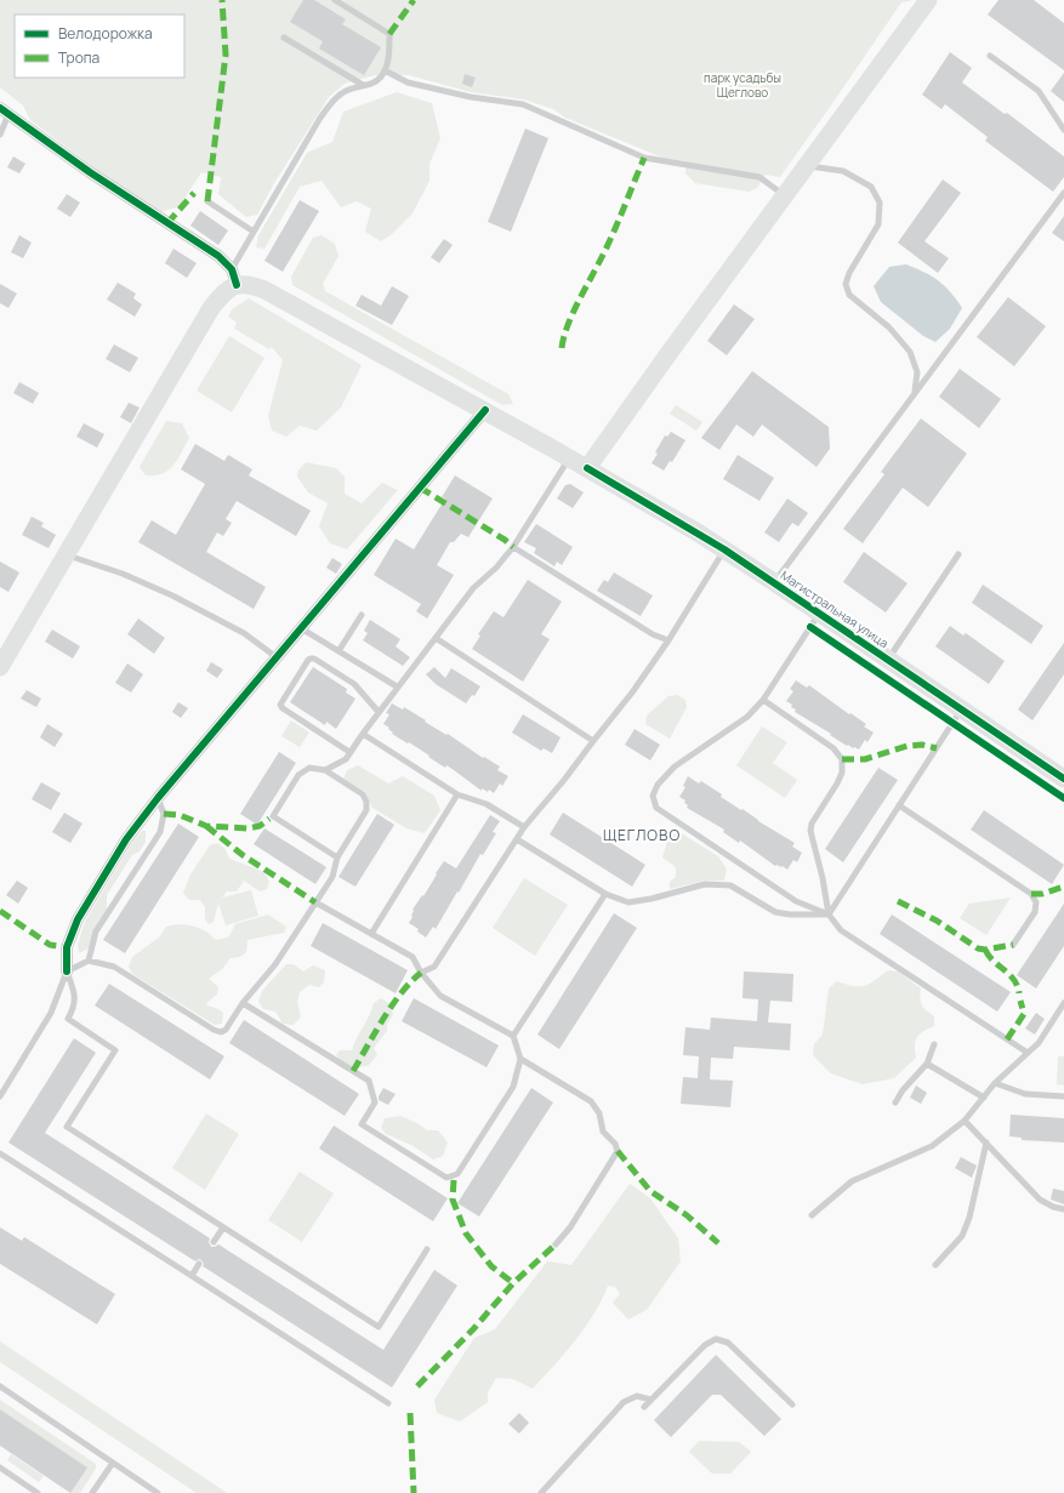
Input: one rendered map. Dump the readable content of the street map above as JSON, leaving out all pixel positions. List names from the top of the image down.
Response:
{
  "streets": {
    "main road": ["Магистральная улица"]
  },
  "districts": ["ЩЕГЛОВО"],
  "parks": ["парк усадьбы Щеглово"],
  "legend": ["Велодорожка", "Тропа"]
}
